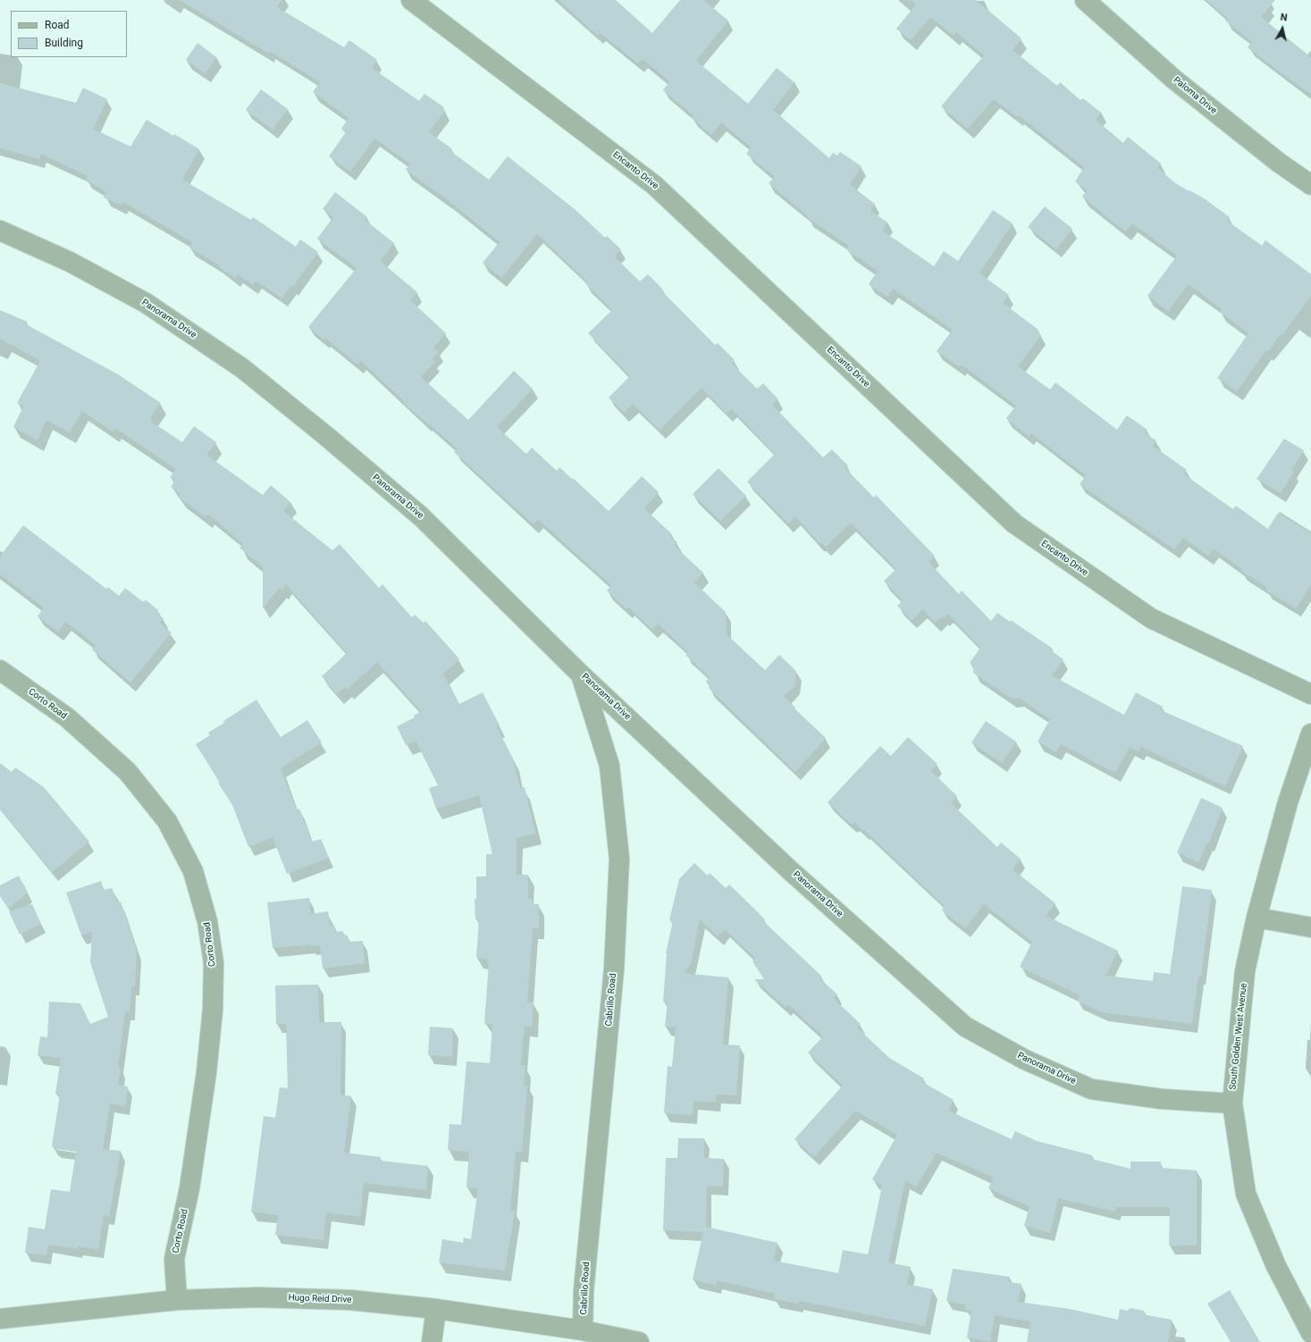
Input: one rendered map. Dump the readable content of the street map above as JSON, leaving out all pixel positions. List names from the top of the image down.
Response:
{
  "streets": {
    "street": [
      "Paloma Drive",
      "Encanto Drive",
      "Panorama Drive",
      "Corto Road",
      "Cabrillo Road",
      "South Golden West Avenue",
      "Hugo Reid Drive"
    ]
  },
  "crossings": [
    ["Panorama Drive", "Cabrillo Road"],
    ["Panorama Drive", "South Golden West Avenue"],
    ["Corto Road", "Hugo Reid Drive"],
    ["Cabrillo Road", "Hugo Reid Drive"]
  ],
  "legend": ["Road", "Building"],
  "north": "top"
}
